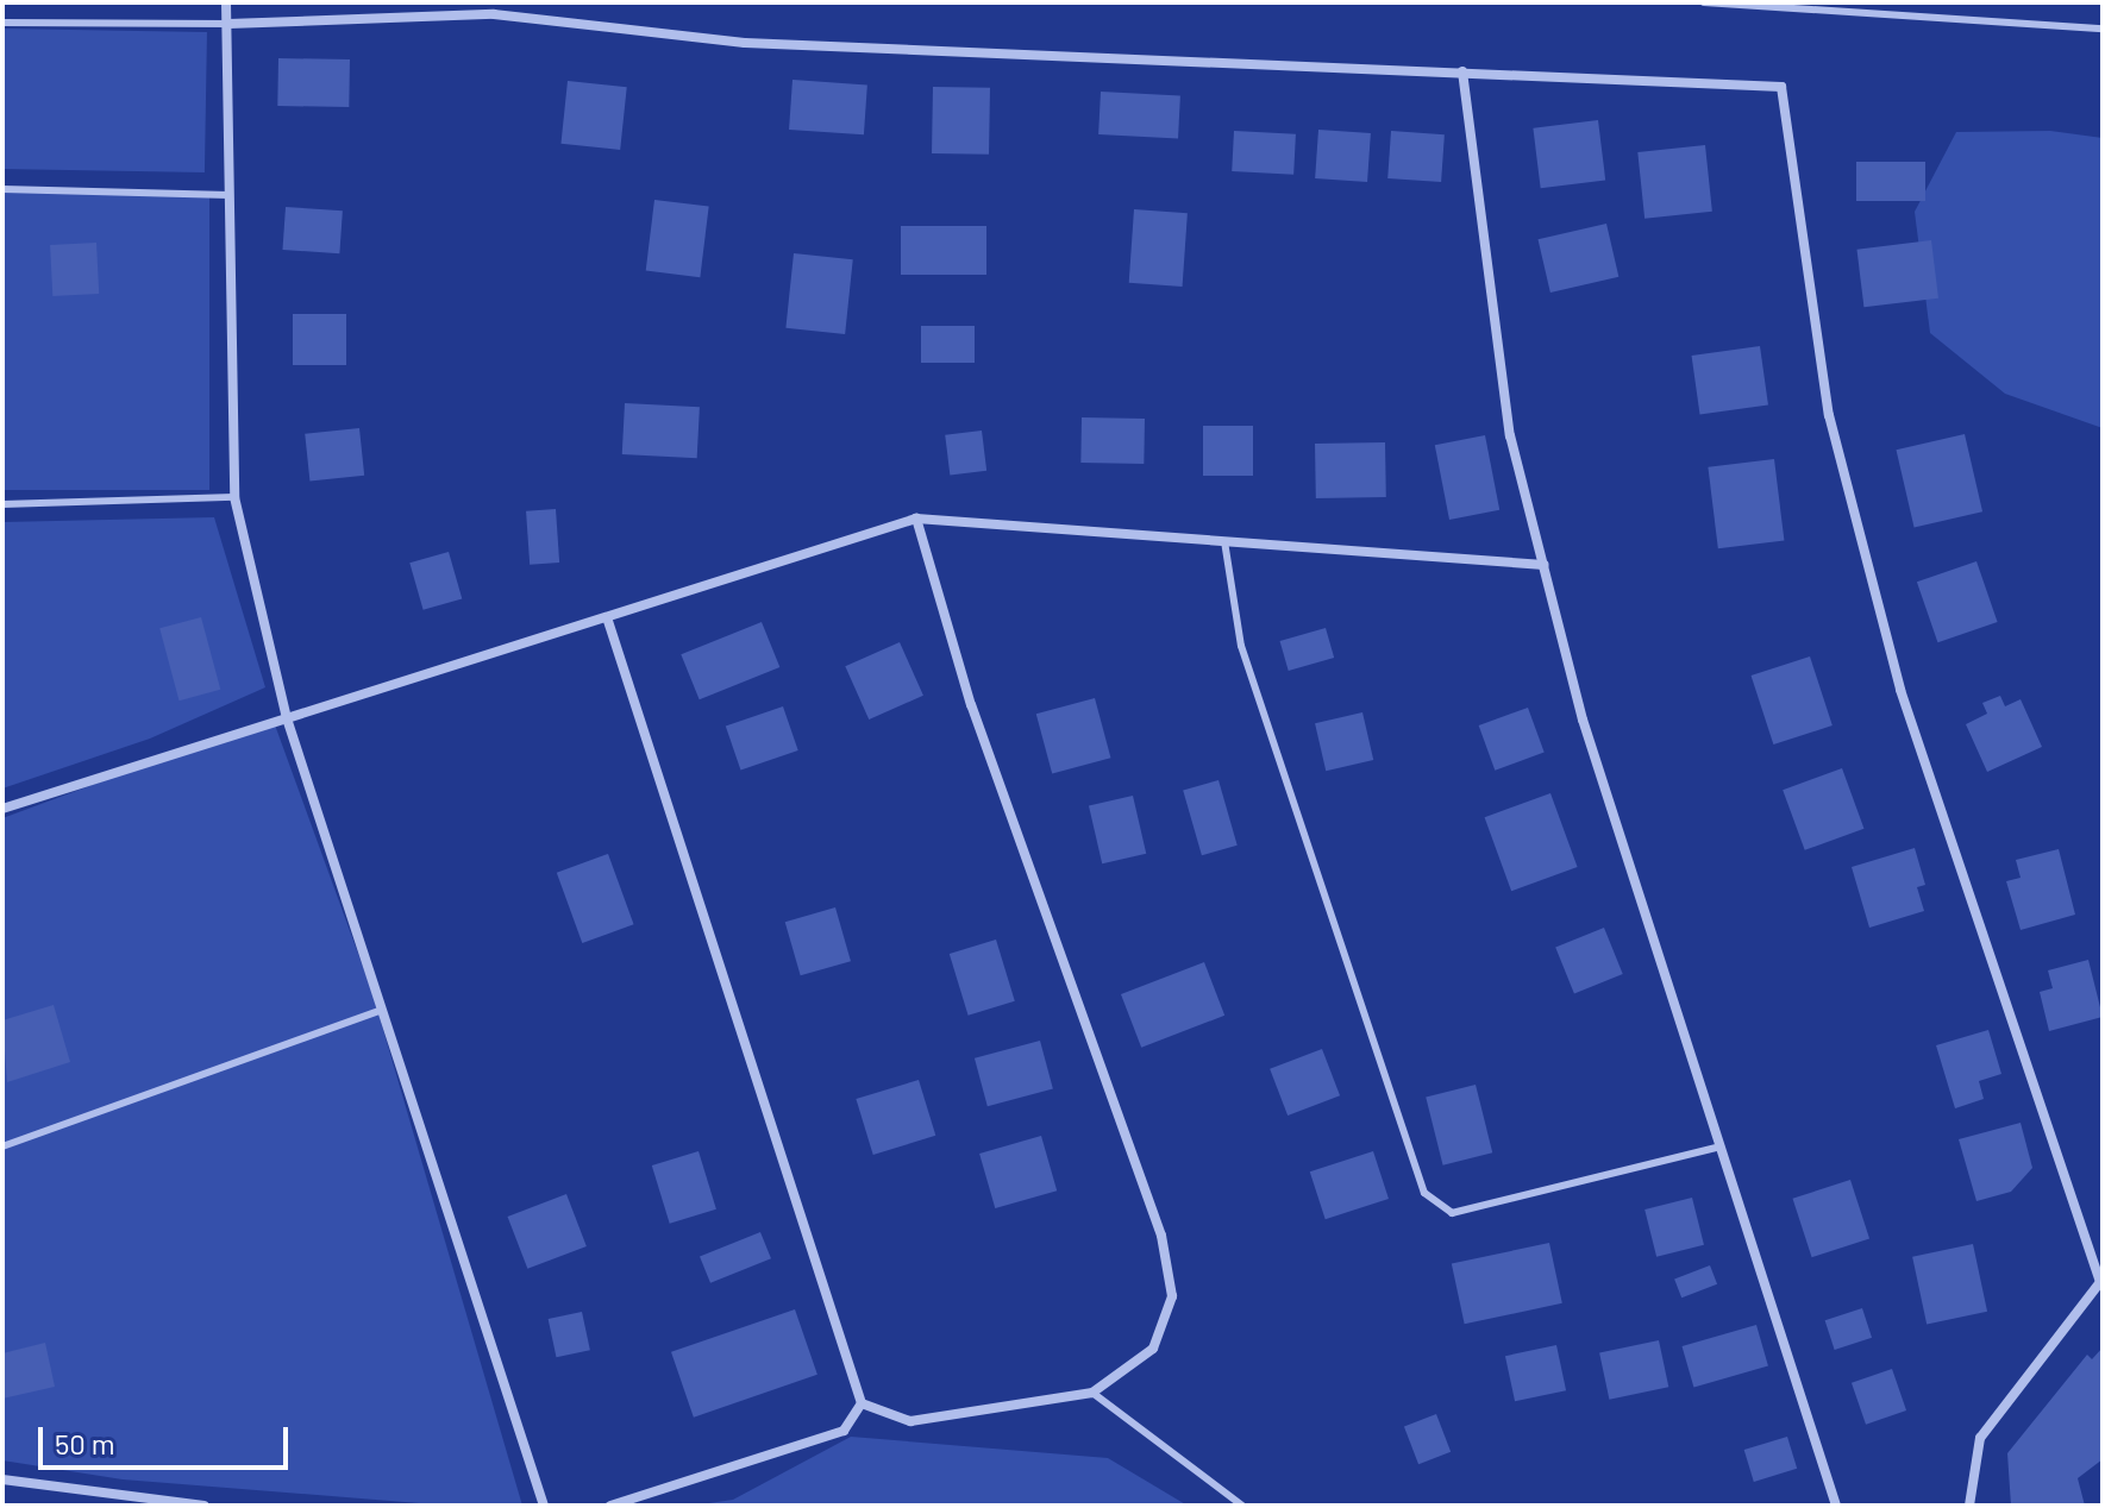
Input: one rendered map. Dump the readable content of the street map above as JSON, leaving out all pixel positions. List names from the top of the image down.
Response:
{
  "scale_bar": "50 m"
}
